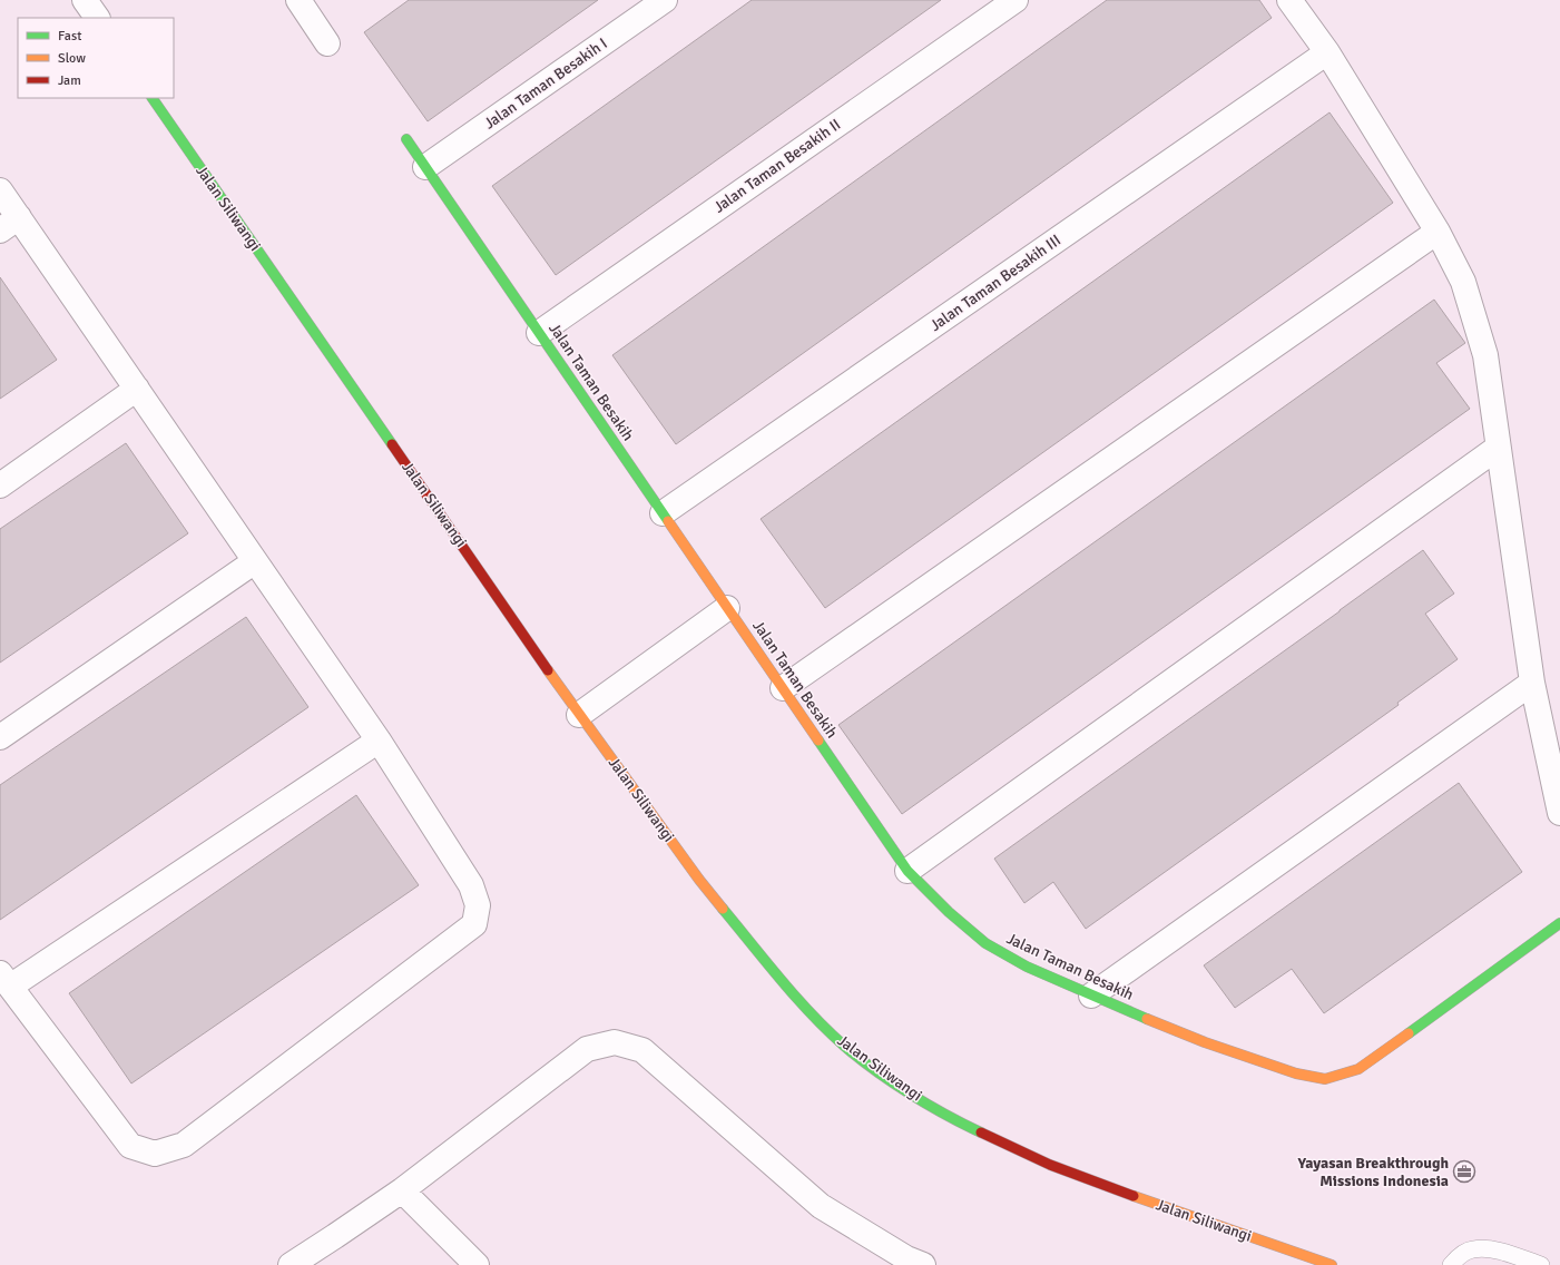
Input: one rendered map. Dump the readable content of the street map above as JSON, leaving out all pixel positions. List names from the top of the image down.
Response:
{
  "streets": {
    "street": [
      "Jalan Taman Besakih I",
      "Jalan Taman Besakih II",
      "Jalan Siliwangi",
      "Jalan Taman Besakih III",
      "Jalan Taman Besakih"
    ]
  },
  "crossings": [
    ["Jalan Taman Besakih I", "Jalan Taman Besakih"],
    ["Jalan Taman Besakih II", "Jalan Taman Besakih"],
    ["Jalan Taman Besakih III", "Jalan Taman Besakih"]
  ],
  "places": {
    "office": ["Yayasan Breakthrough Missions Indonesia"]
  },
  "legend": ["Fast", "Slow", "Jam"]
}
